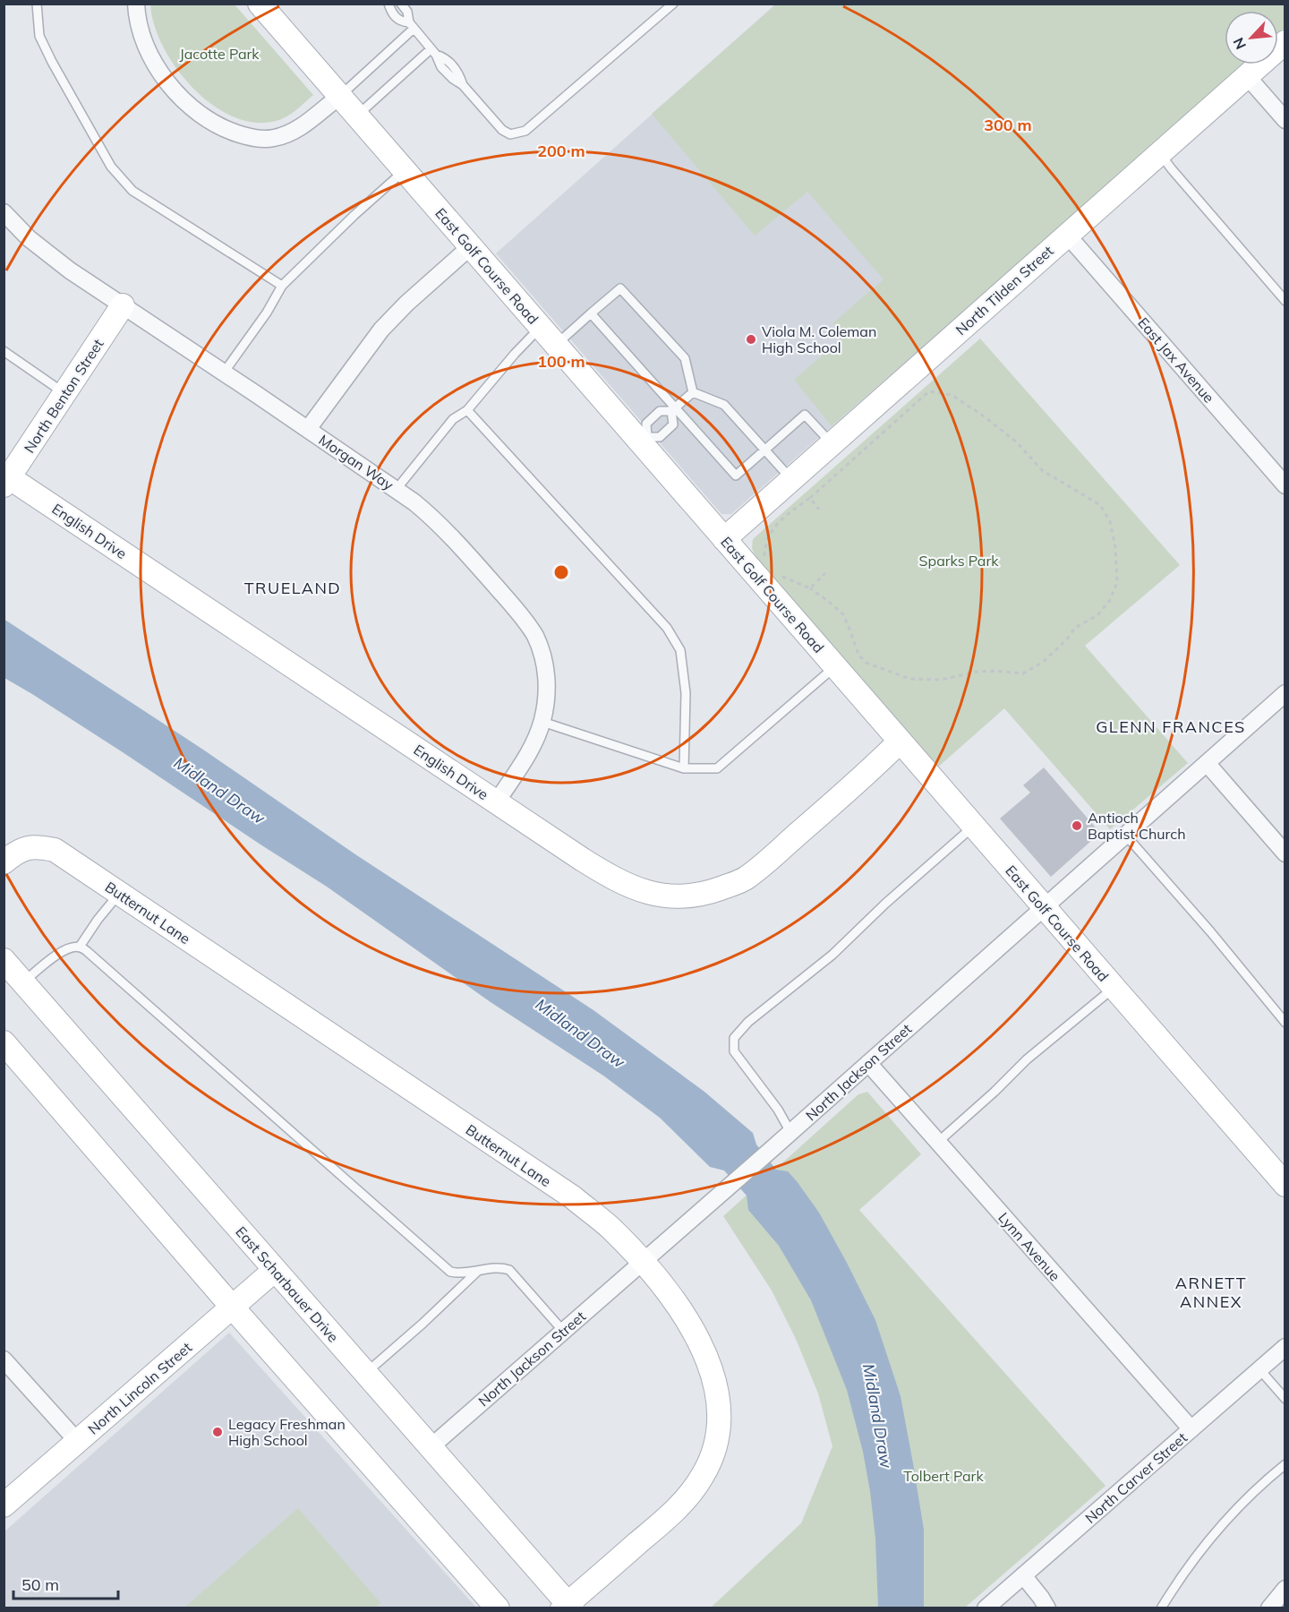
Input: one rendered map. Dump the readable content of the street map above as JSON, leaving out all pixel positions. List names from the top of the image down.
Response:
{
  "streets": {
    "street": [
      "East Golf Course Road",
      "North Tilden Street",
      "East Jax Avenue",
      "North Benton Street",
      "Morgan Way",
      "English Drive",
      "Butternut Lane",
      "North Jackson Street",
      "Lynn Avenue",
      "East Scharbauer Drive",
      "North Lincoln Street",
      "North Carver Street"
    ]
  },
  "crossings": [
    ["East Golf Course Road", "North Tilden Street"],
    ["East Golf Course Road", "English Drive"],
    ["East Golf Course Road", "North Jackson Street"],
    ["North Tilden Street", "East Jax Avenue"],
    ["North Benton Street", "Morgan Way"],
    ["North Benton Street", "English Drive"],
    ["Morgan Way", "English Drive"],
    ["Butternut Lane", "North Jackson Street"],
    ["Butternut Lane", "East Scharbauer Drive"],
    ["North Jackson Street", "Lynn Avenue"],
    ["North Jackson Street", "East Scharbauer Drive"],
    ["Lynn Avenue", "North Carver Street"],
    ["East Scharbauer Drive", "North Lincoln Street"]
  ],
  "districts": ["TRUELAND", "GLENN FRANCES", "ARNETT ANNEX"],
  "water": ["Midland Draw"],
  "parks": ["Jacotte Park", "Sparks Park", "Tolbert Park"],
  "places": ["Viola M. Coleman High School", "Antioch Baptist Church", "Legacy Freshman High School"],
  "scale_bar": "50 m",
  "north": "bottom left",
  "rings": ["300 m", "200 m", "100 m"]
}
